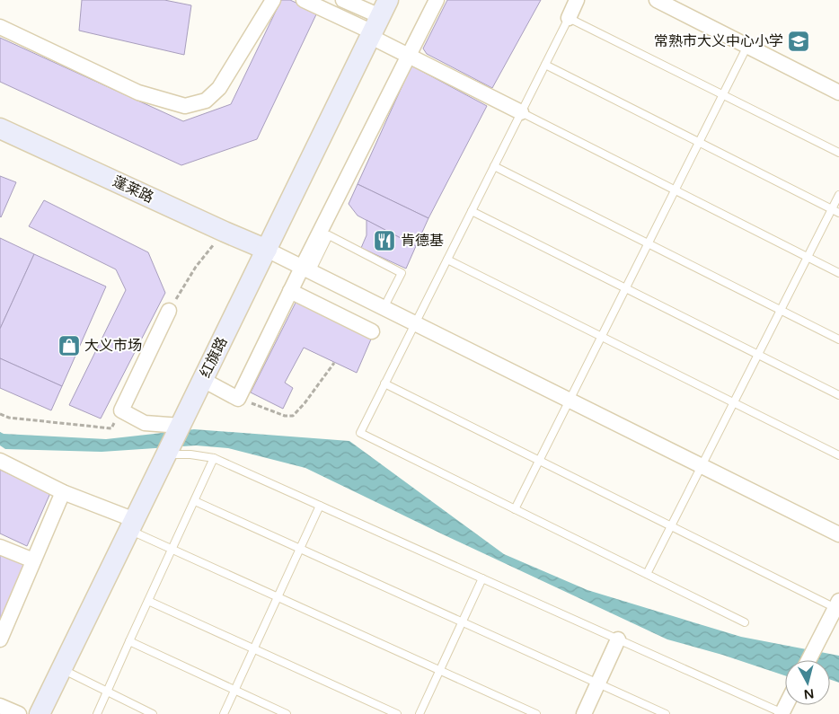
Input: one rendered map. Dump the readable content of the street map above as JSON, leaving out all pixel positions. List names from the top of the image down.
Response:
{
  "streets": {
    "street": ["蓬莱路", "红旗路"]
  },
  "crossings": [
    ["蓬莱路", "红旗路"]
  ],
  "places": {
    "school or university": ["常熟市大义中心小学"],
    "restaurant": ["肯德基"],
    "shop": ["大义市场"]
  },
  "north": "bottom"
}
